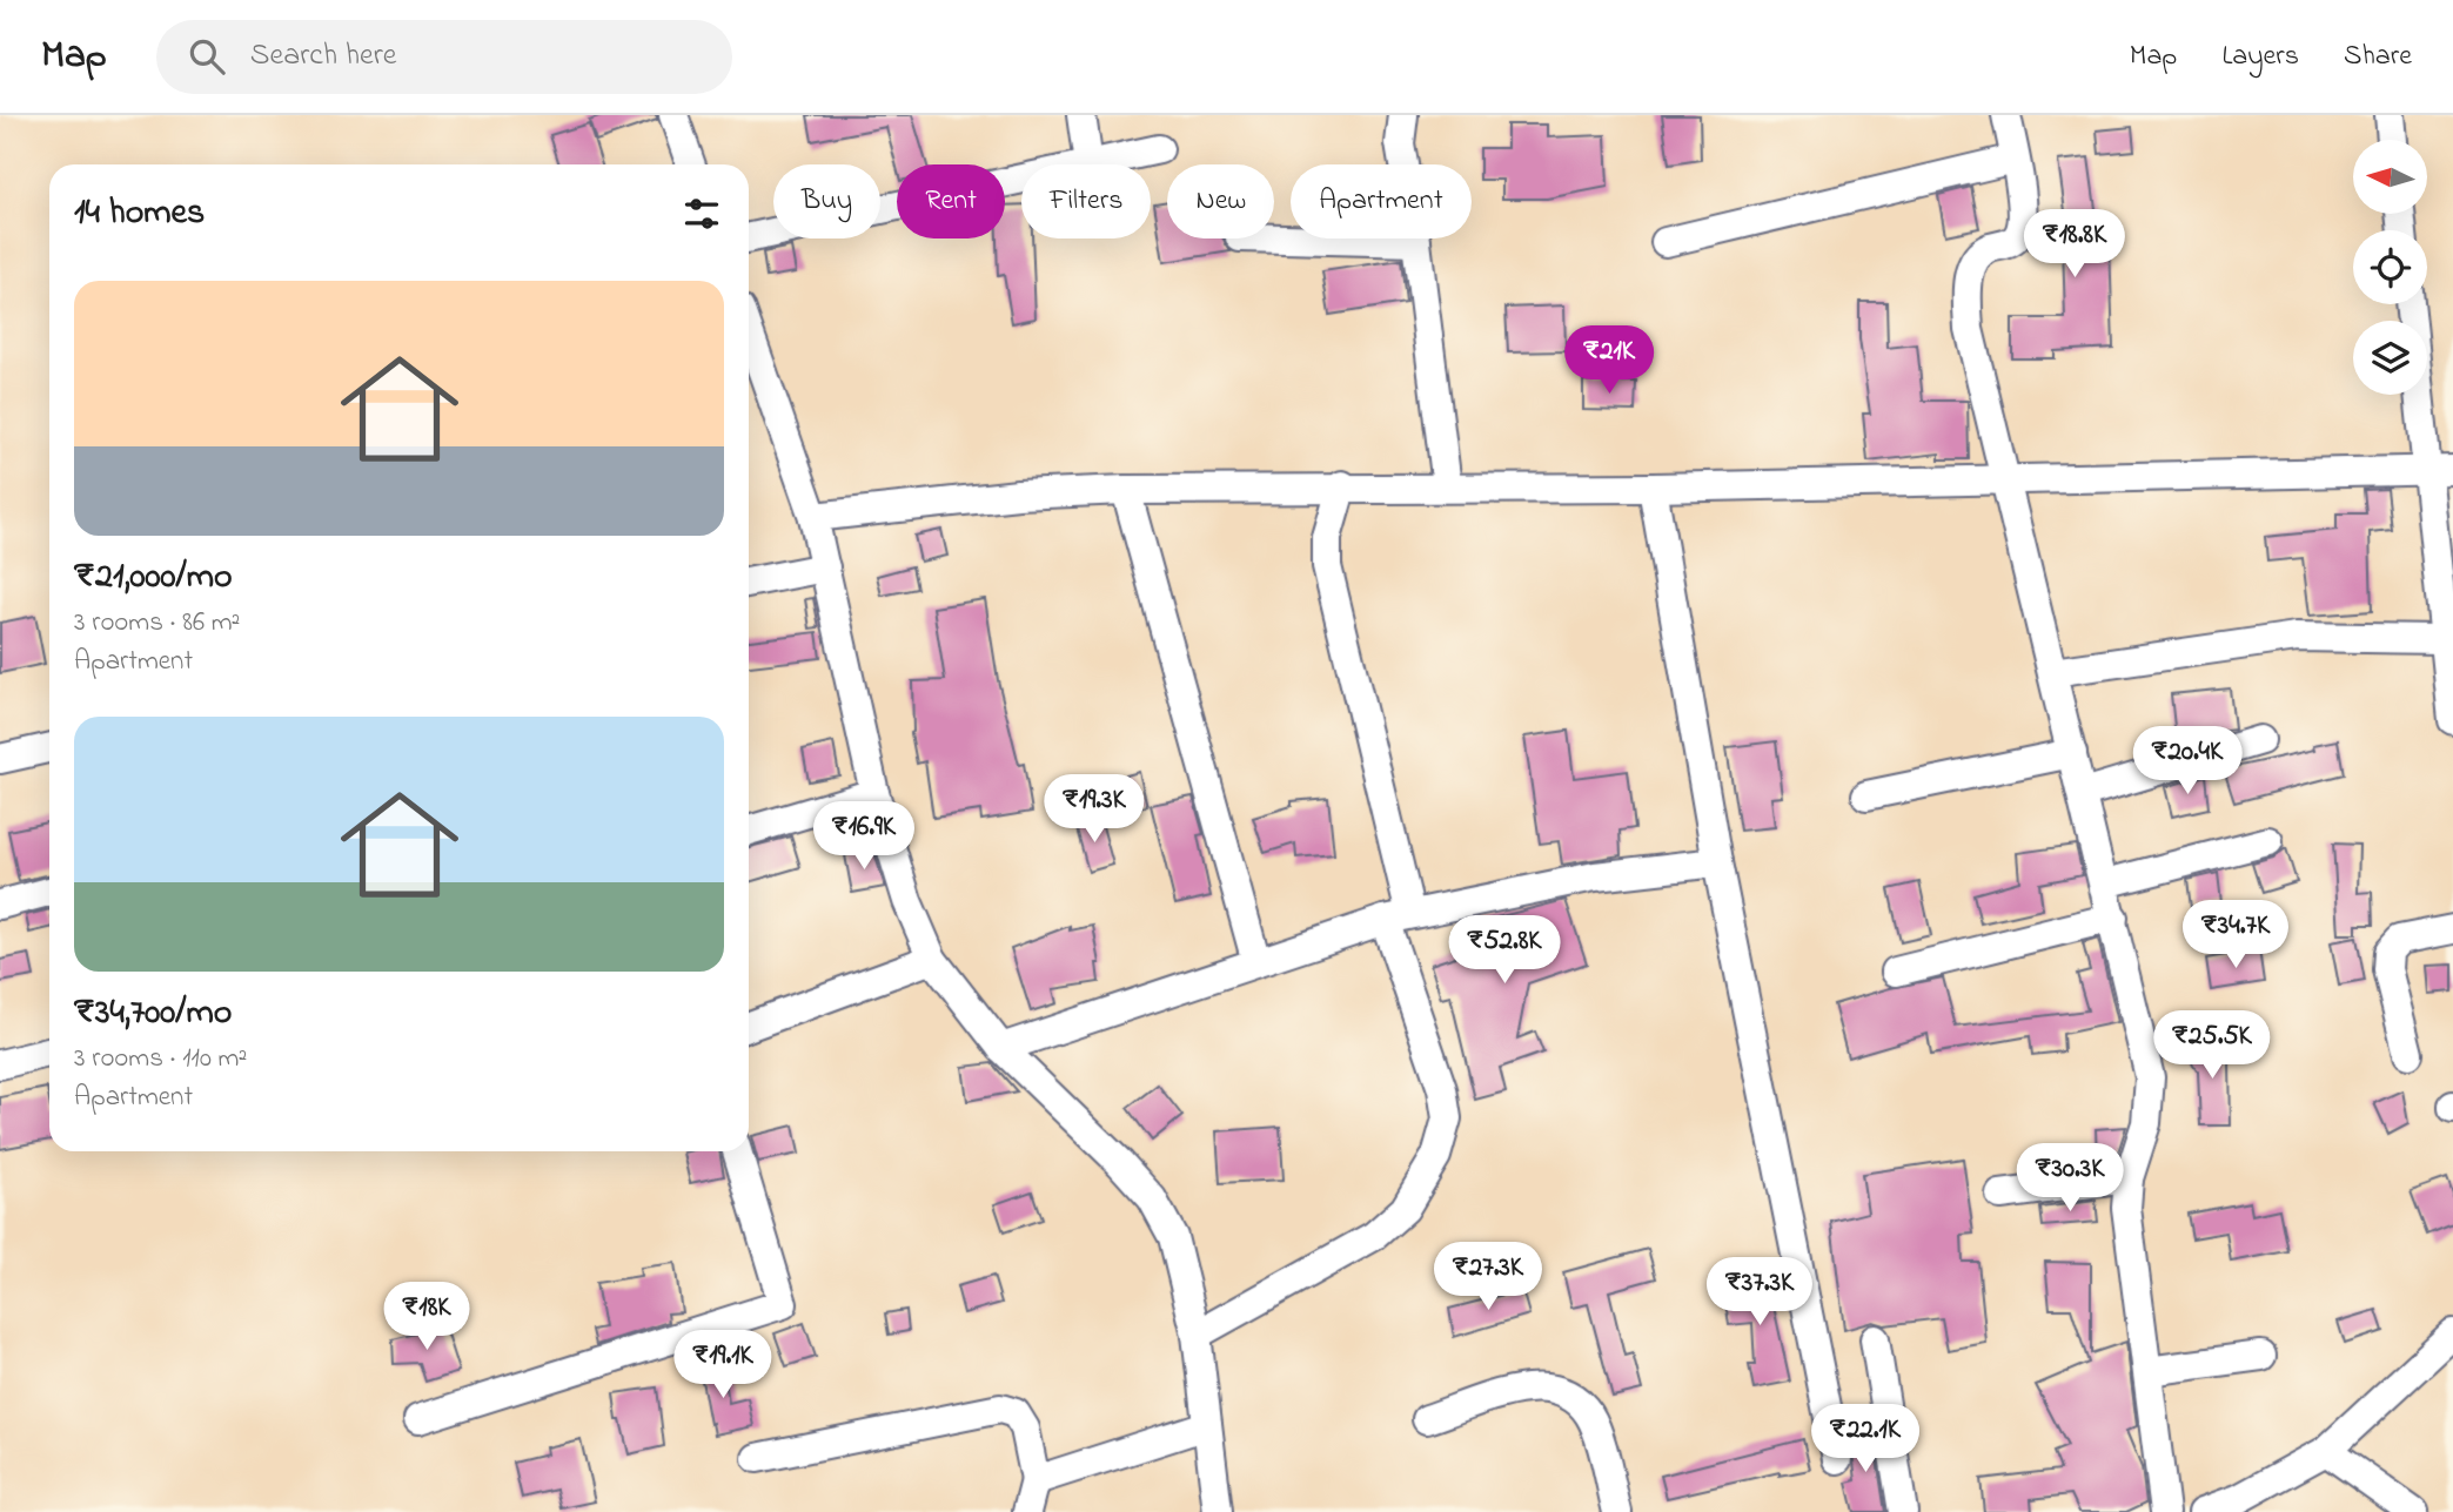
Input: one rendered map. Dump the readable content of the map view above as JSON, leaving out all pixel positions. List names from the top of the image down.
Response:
{
  "north": "left",
  "page": {
    "header": "Map",
    "search": "Search here",
    "nav": ["Map", "Layers", "Share"],
    "chip": [
      "Buy",
      "Rent",
      "Filters",
      "New",
      "Apartment"
    ],
    "heading": "14 homes",
    "price": [
      "₹18.8K",
      "₹21K",
      "₹20.4K",
      "₹19.3K",
      "₹16.9K",
      "₹34.7K",
      "₹52.8K",
      "₹25.5K",
      "₹30.3K",
      "₹27.3K",
      "₹37.3K",
      "₹18K",
      "₹19.1K",
      "₹22.1K"
    ],
    "list": [
      {
        "name": "₹21,000/mo",
        "note": "3 rooms · 86 m² · Apartment"
      },
      {
        "name": "₹34,700/mo",
        "note": "3 rooms · 110 m² · Apartment"
      }
    ]
  }
}
